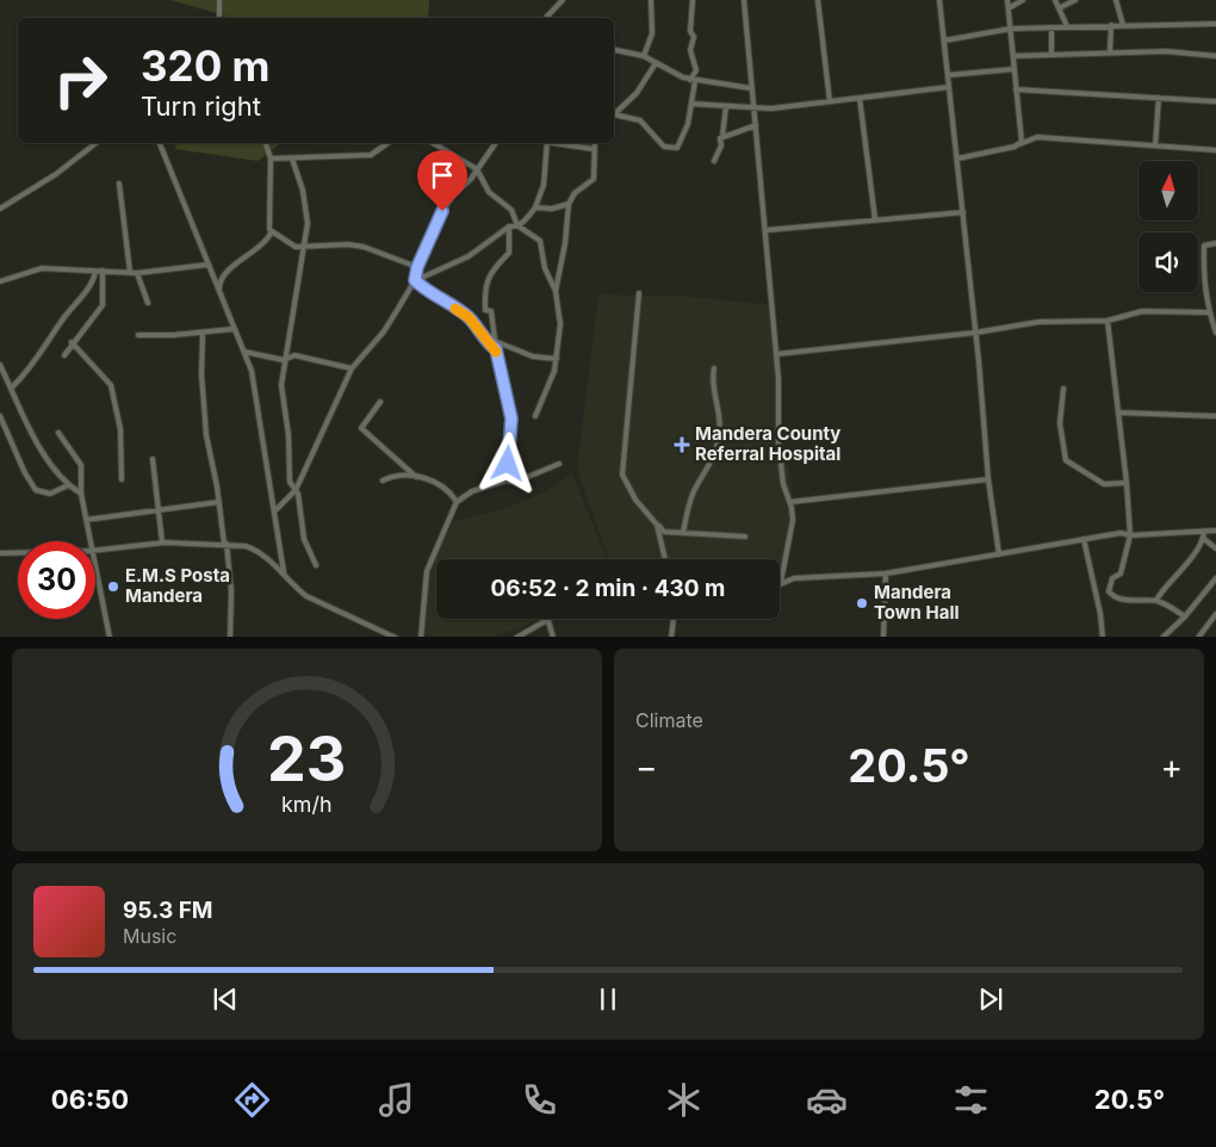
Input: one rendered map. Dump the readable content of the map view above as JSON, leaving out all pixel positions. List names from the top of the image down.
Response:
{
  "places": {
    "health": ["Mandera County Referral Hospital"],
    "other": ["E.M.S Posta Mandera", "Mandera Town Hall"]
  },
  "north": "top",
  "page": {
    "turn": ["320 m", "Turn right"],
    "limit": "30",
    "trip": "06:52 · 2 min · 430 m",
    "tile": "Climate",
    "heat": ["−", "20.5°", "+"],
    "song": ["95.3 FM", "Music"],
    "tabs": ["06:50", "20.5°"],
    "gauge": ["23", "km/h"]
  }
}
